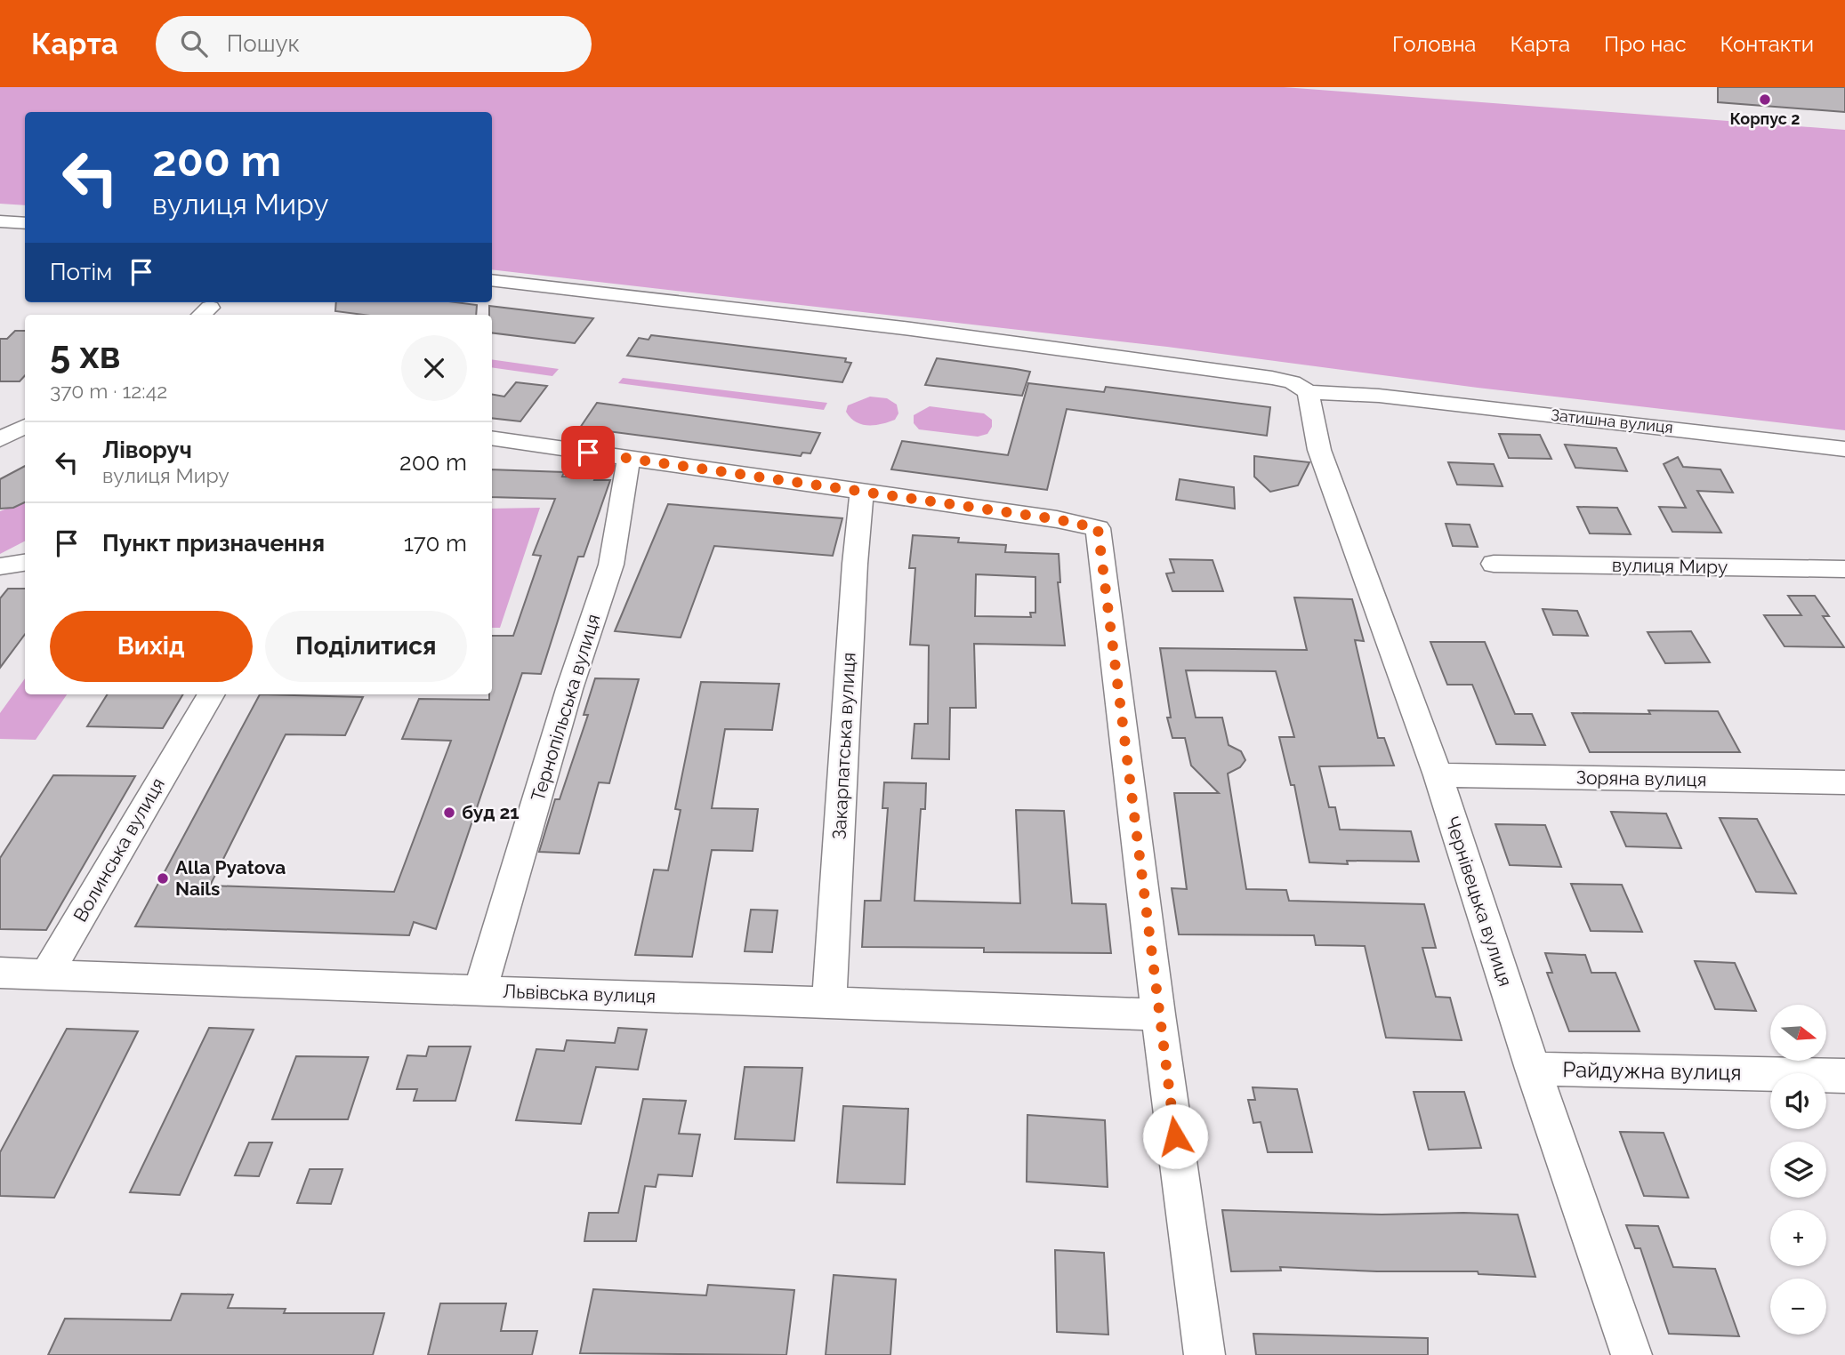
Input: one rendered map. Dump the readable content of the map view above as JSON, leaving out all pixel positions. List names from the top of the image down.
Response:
{
  "streets": {
    "street": [
      "Затишна вулиця",
      "вулиця Миру",
      "Тернопільська вулиця",
      "Закарпатська вулиця",
      "Зоряна вулиця",
      "Волинська вулиця",
      "Чернівецька вулиця",
      "Львівська вулиця",
      "Райдужна вулиця"
    ]
  },
  "crossings": [
    ["Затишна вулиця", "Чернівецька вулиця"],
    ["Тернопільська вулиця", "Львівська вулиця"],
    ["Закарпатська вулиця", "Львівська вулиця"],
    ["Зоряна вулиця", "Чернівецька вулиця"],
    ["Волинська вулиця", "Львівська вулиця"],
    ["Чернівецька вулиця", "Райдужна вулиця"]
  ],
  "places": ["Корпус 2", "буд 21", "Alla Pyatova Nails"],
  "north": "right",
  "page": {
    "header": "Карта",
    "search": "Пошук",
    "nav": [
      "Головна",
      "Карта",
      "Про нас",
      "Контакти"
    ],
    "turn": ["200 m", "вулиця Миру"],
    "then": "Потім",
    "heading": ["5 хв", "370 m · 12:42"],
    "list": [
      {
        "name": "Ліворуч",
        "note": "вулиця Миру",
        "value": "200 m"
      },
      {
        "name": "Пункт призначення",
        "value": "170 m"
      }
    ],
    "buttons": ["Вихід", "Поділитися"],
    "map_buttons": ["+", "−"]
  }
}
